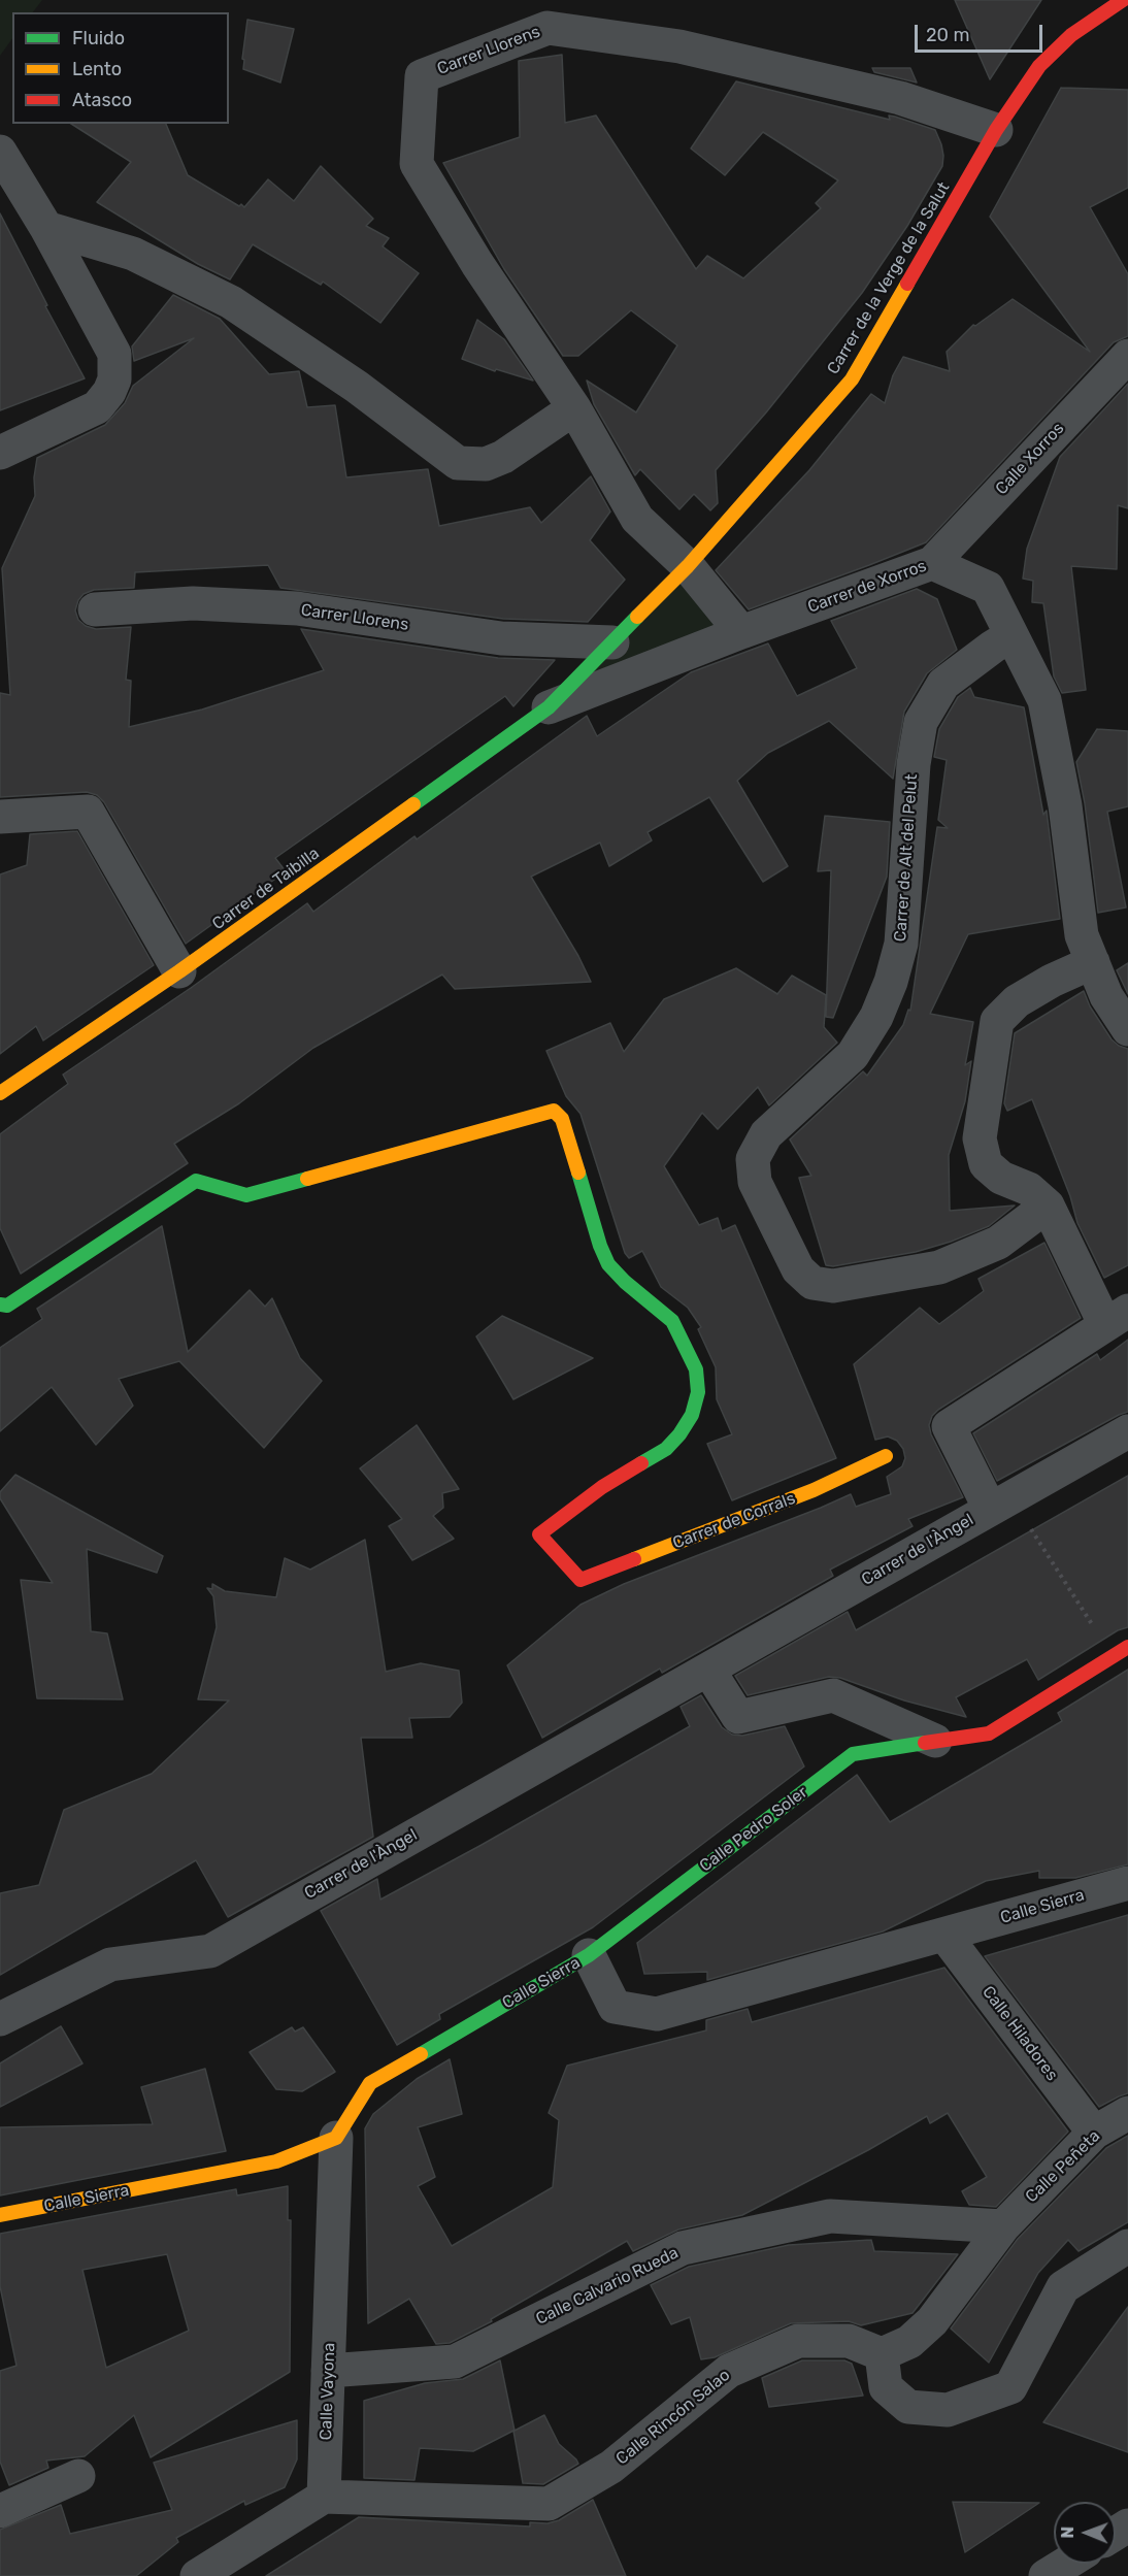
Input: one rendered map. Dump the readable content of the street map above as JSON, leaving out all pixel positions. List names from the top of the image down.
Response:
{
  "streets": {
    "street": [
      "Carrer Llorens",
      "Carrer de la Verge de la Salut",
      "Calle Xorros",
      "Carrer de Xorros",
      "Carrer de Alt del Pelut",
      "Carrer de Taibilla",
      "Carrer de Corrals",
      "Carrer de l'Àngel",
      "Calle Pedro Soler",
      "Calle Sierra",
      "Calle Hiladores",
      "Calle Peñeta",
      "Calle Calvario Rueda",
      "Calle Vayona",
      "Calle Rincón Salao"
    ]
  },
  "crossings": [
    ["Carrer Llorens", "Carrer de la Verge de la Salut"],
    ["Carrer Llorens", "Carrer de Xorros"],
    ["Carrer de la Verge de la Salut", "Carrer de Xorros"],
    ["Carrer de la Verge de la Salut", "Carrer de Taibilla"],
    ["Calle Xorros", "Carrer de Xorros"],
    ["Carrer de Xorros", "Carrer de Alt del Pelut"],
    ["Carrer de Xorros", "Carrer de Taibilla"],
    ["Calle Pedro Soler", "Calle Sierra"],
    ["Calle Sierra", "Calle Hiladores"],
    ["Calle Sierra", "Calle Vayona"],
    ["Calle Hiladores", "Calle Peñeta"],
    ["Calle Peñeta", "Calle Calvario Rueda"],
    ["Calle Calvario Rueda", "Calle Vayona"],
    ["Calle Vayona", "Calle Rincón Salao"]
  ],
  "legend": ["Fluido", "Lento", "Atasco"],
  "scale_bar": "20 m",
  "north": "left"
}
